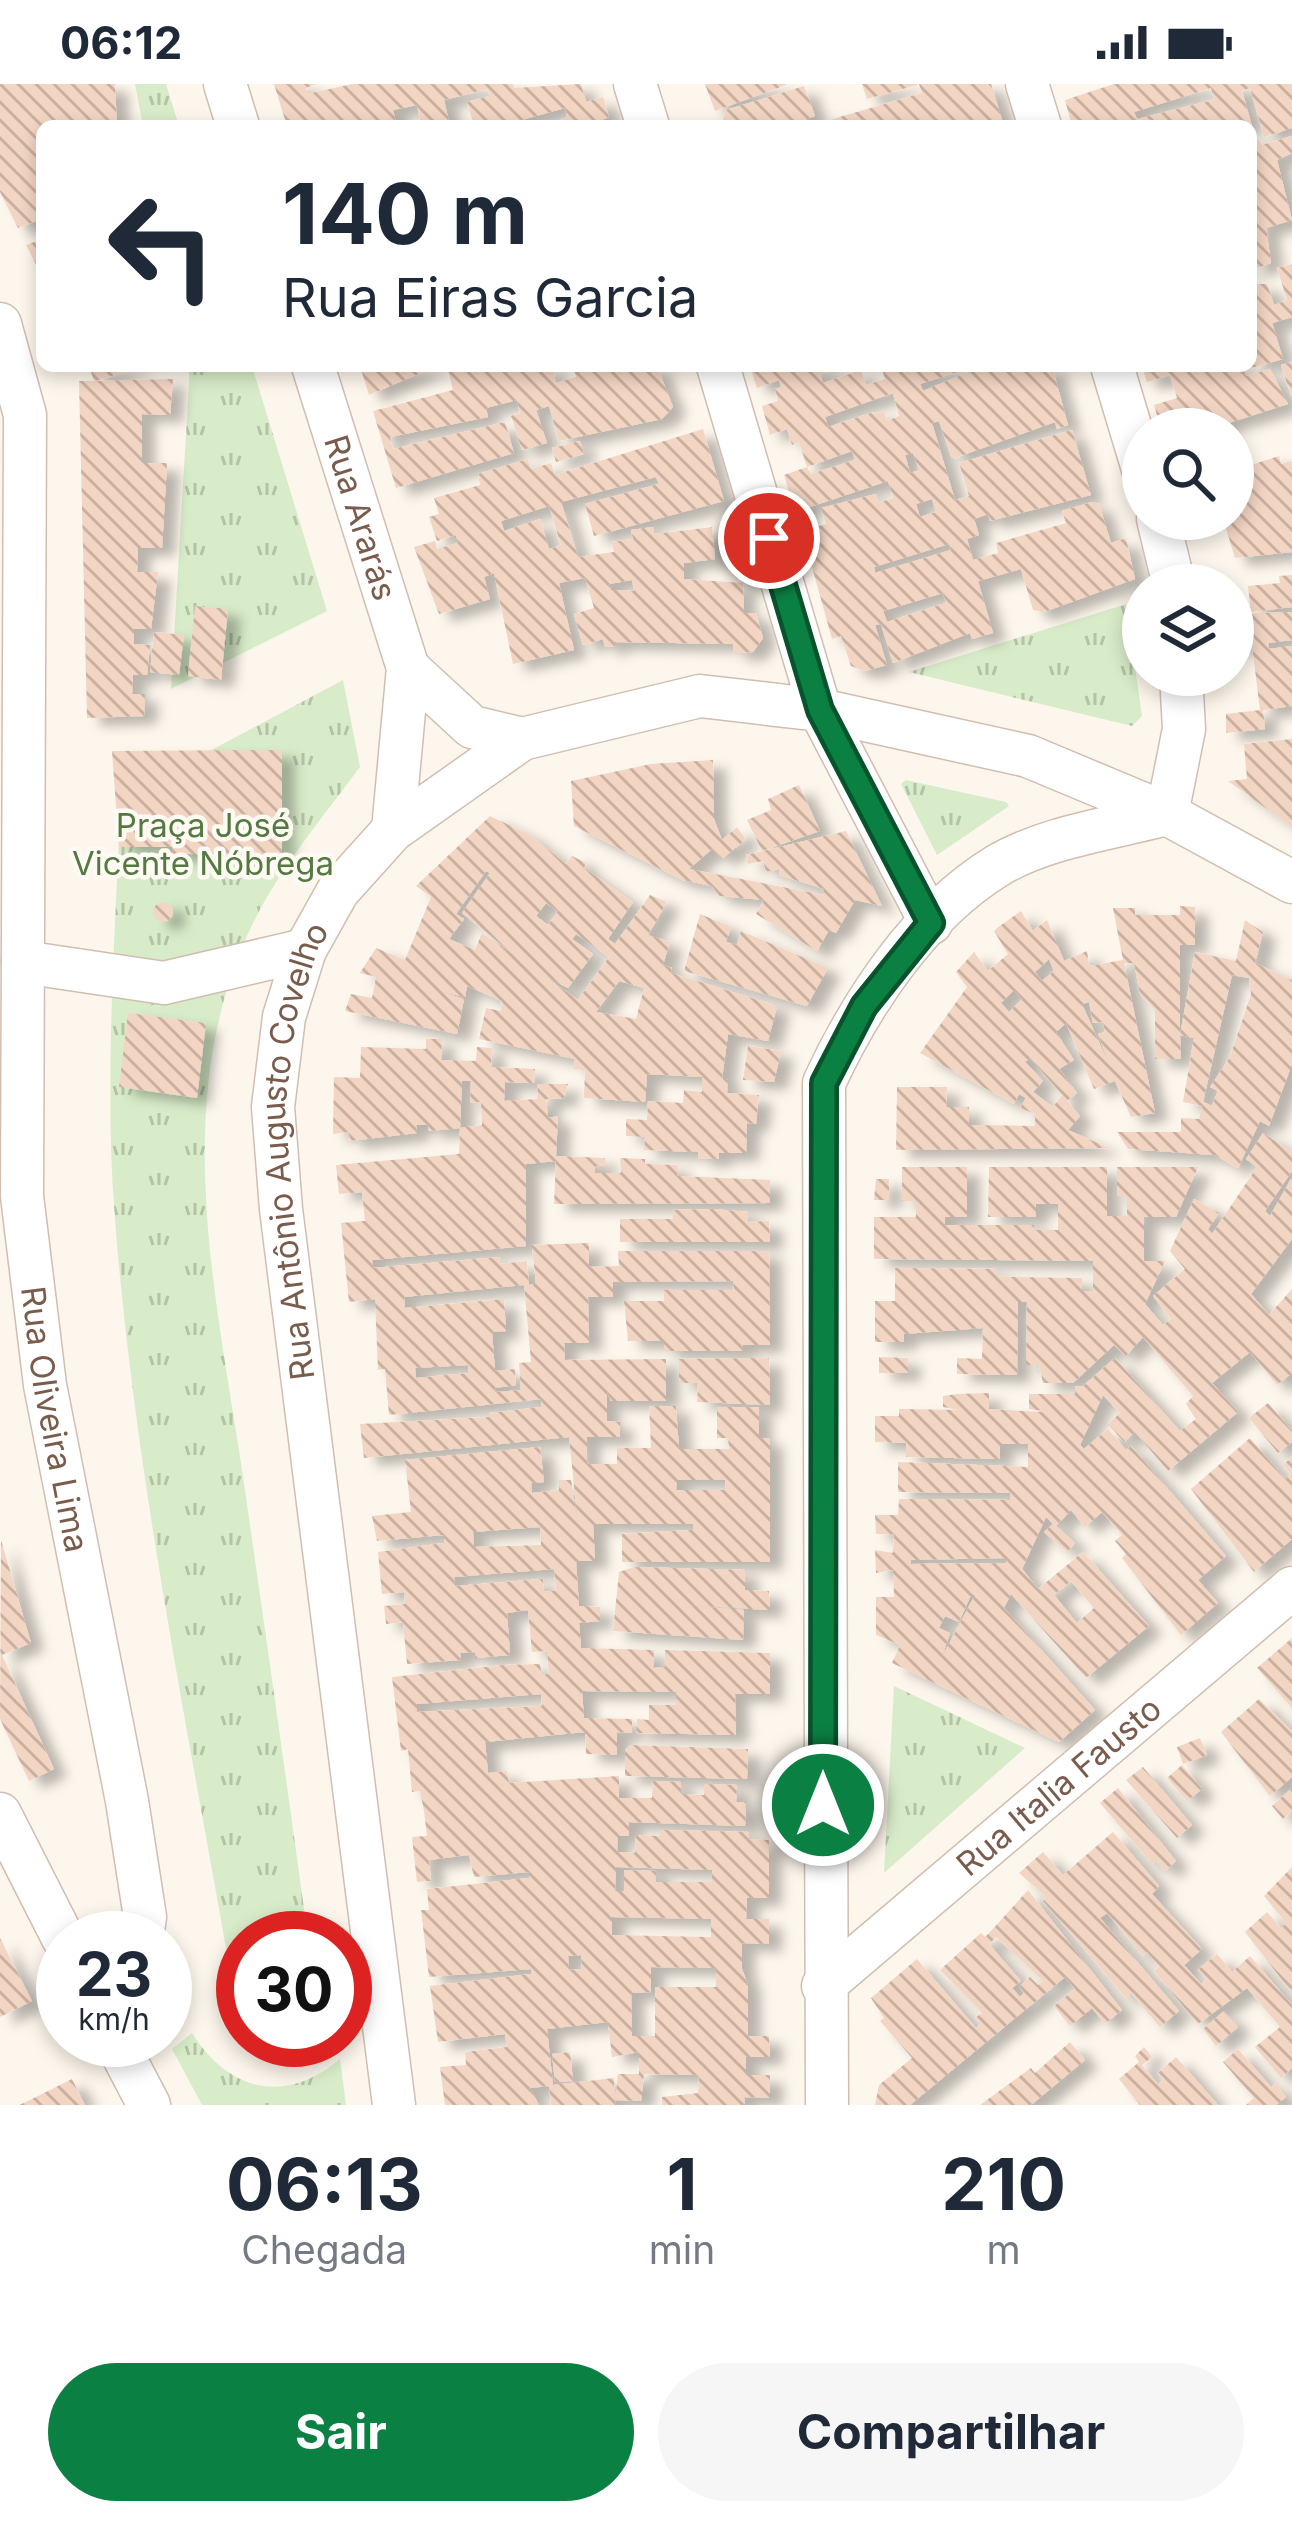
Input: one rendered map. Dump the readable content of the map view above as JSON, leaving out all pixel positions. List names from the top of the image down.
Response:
{
  "streets": {
    "street": [
      "Rua Ararás",
      "Rua Antônio Augusto Covelho",
      "Rua Oliveira Lima",
      "Rua Italia Fausto"
    ]
  },
  "crossings": [
    ["Rua Ararás", "Rua Antônio Augusto Covelho"]
  ],
  "parks": ["Praça José Vicente Nóbrega"],
  "page": {
    "status": "06:12",
    "turn": ["140 m", "Rua Eiras Garcia"],
    "speed": "23 km/h",
    "limit": "30",
    "eta": [
      "06:13",
      "Chegada",
      "1",
      "min",
      "210",
      "m"
    ],
    "buttons": ["Sair", "Compartilhar"]
  }
}
